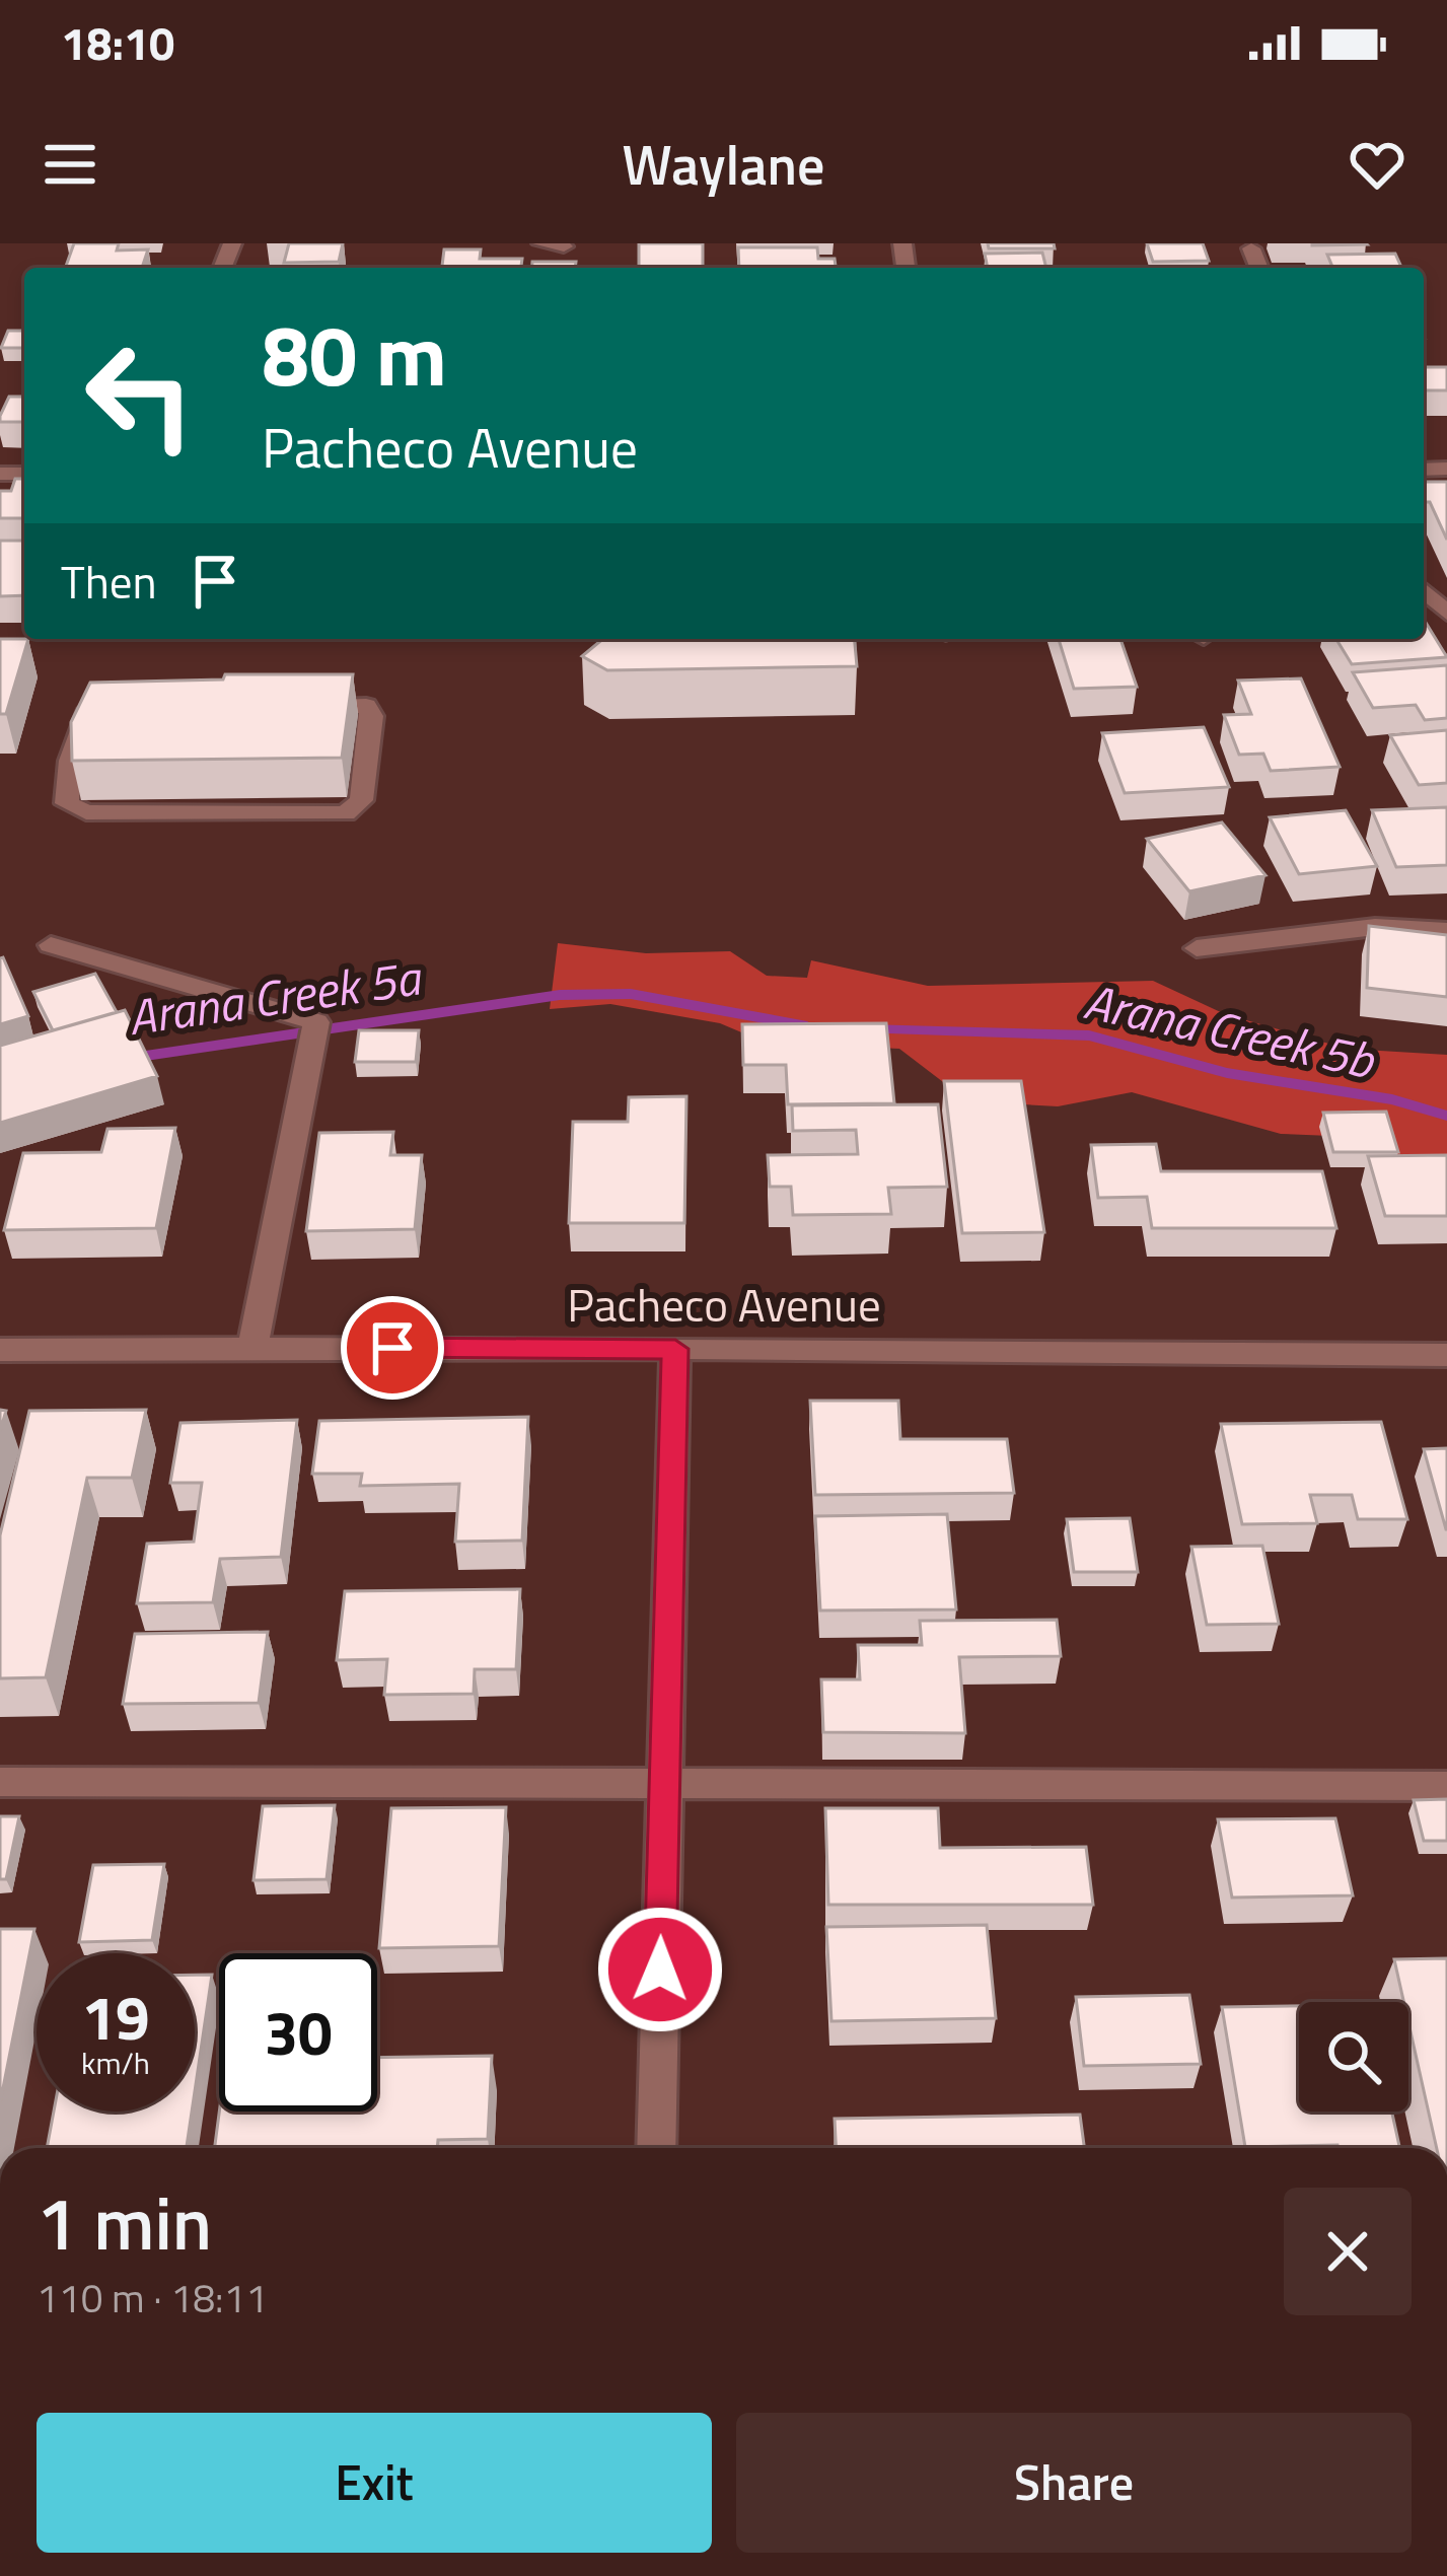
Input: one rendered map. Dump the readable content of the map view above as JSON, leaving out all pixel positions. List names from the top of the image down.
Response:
{
  "streets": {
    "street": ["Pacheco Avenue"]
  },
  "water": ["Arana Creek 5a", "Arana Creek 5b"],
  "page": {
    "status": "18:10",
    "header": "Waylane",
    "turn": ["80 m", "Pacheco Avenue"],
    "then": "Then",
    "speed": "19 km/h",
    "limit": "30",
    "heading": ["1 min", "110 m · 18:11"],
    "buttons": ["Exit", "Share"]
  }
}
